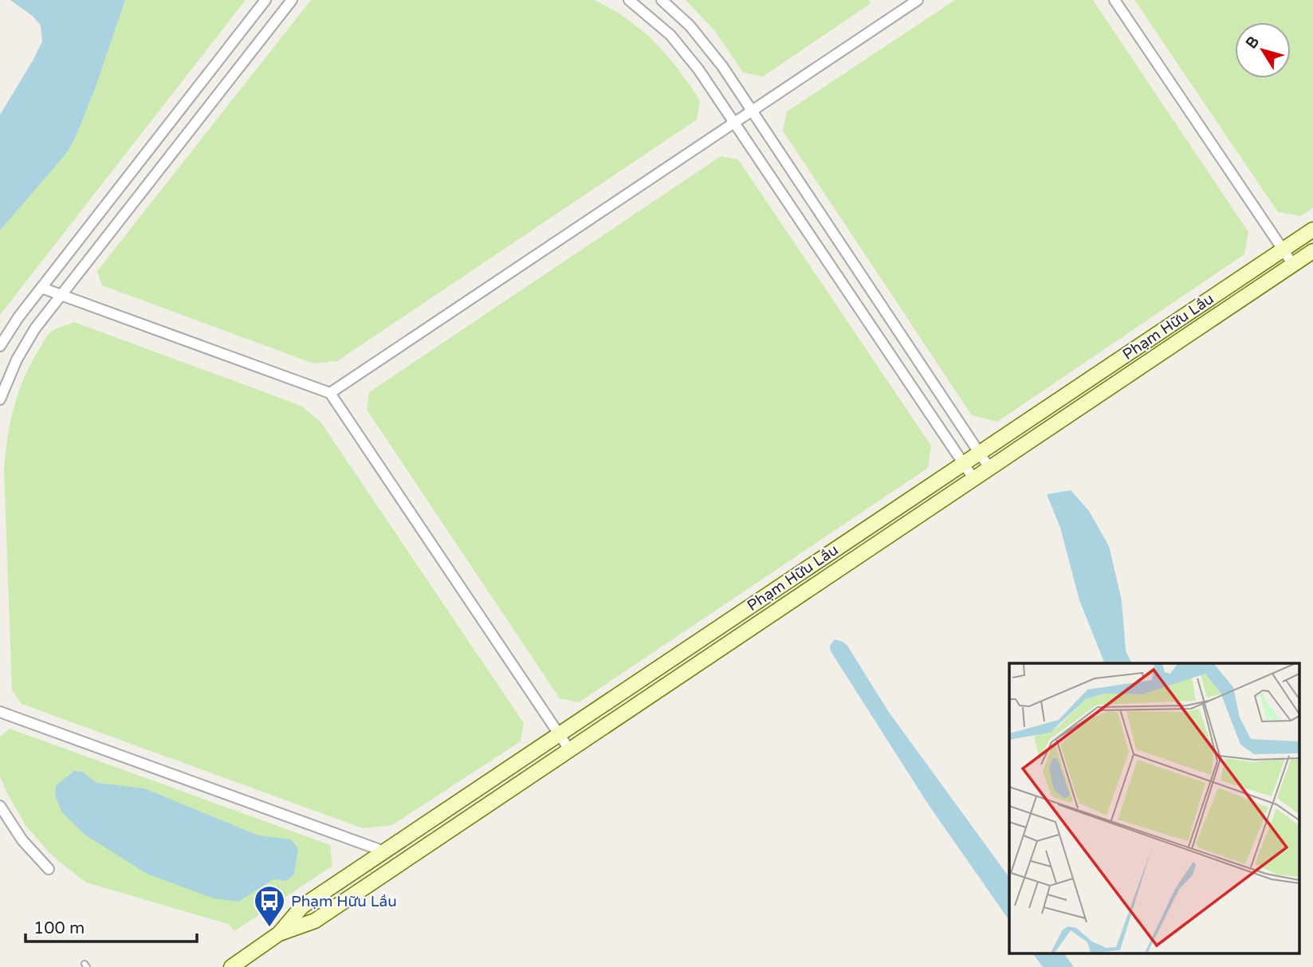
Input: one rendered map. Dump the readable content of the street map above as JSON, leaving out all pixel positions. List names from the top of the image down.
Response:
{
  "streets": {
    "main road": ["Phạm Hữu Lầu"]
  },
  "places": {
    "bus stop": ["Phạm Hữu Lầu"]
  },
  "scale_bar": "100 m",
  "north": "top left"
}
